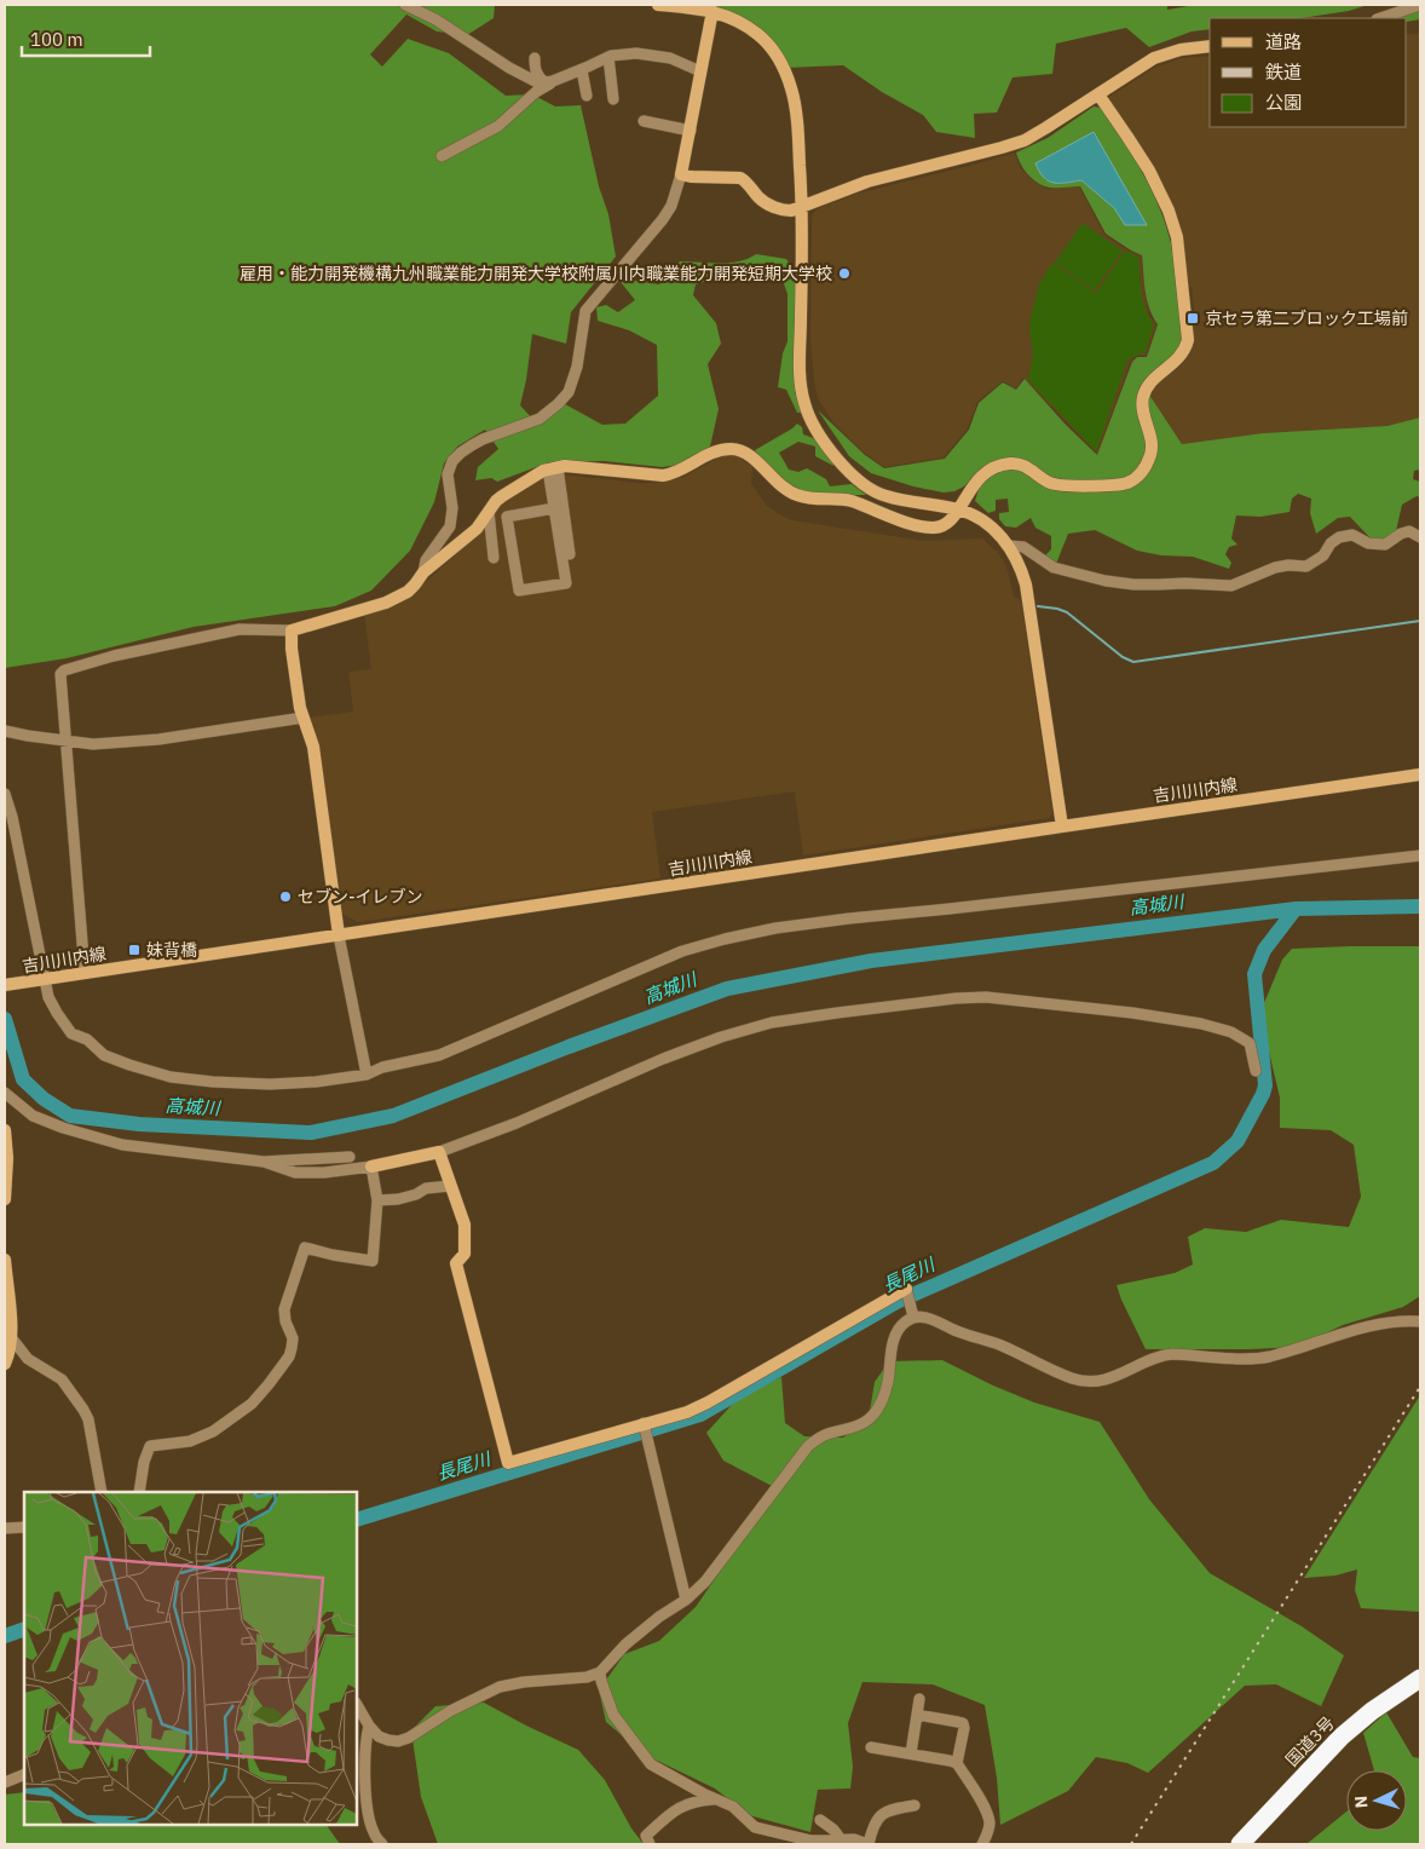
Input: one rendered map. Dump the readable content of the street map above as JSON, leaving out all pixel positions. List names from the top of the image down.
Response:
{
  "streets": {
    "highway": ["国道3号"],
    "street": ["吉川川内線"]
  },
  "water": ["高城川", "長尾川"],
  "places": {
    "other": ["雇用・能力開発機構九州職業能力開発大学校附属川内職業能力開発短期大学校", "セブン-イレブン"],
    "transit": ["京セラ第二ブロック工場前", "妹背橋"]
  },
  "legend": ["道路", "鉄道", "公園"],
  "scale_bar": "100 m",
  "north": "left"
}
